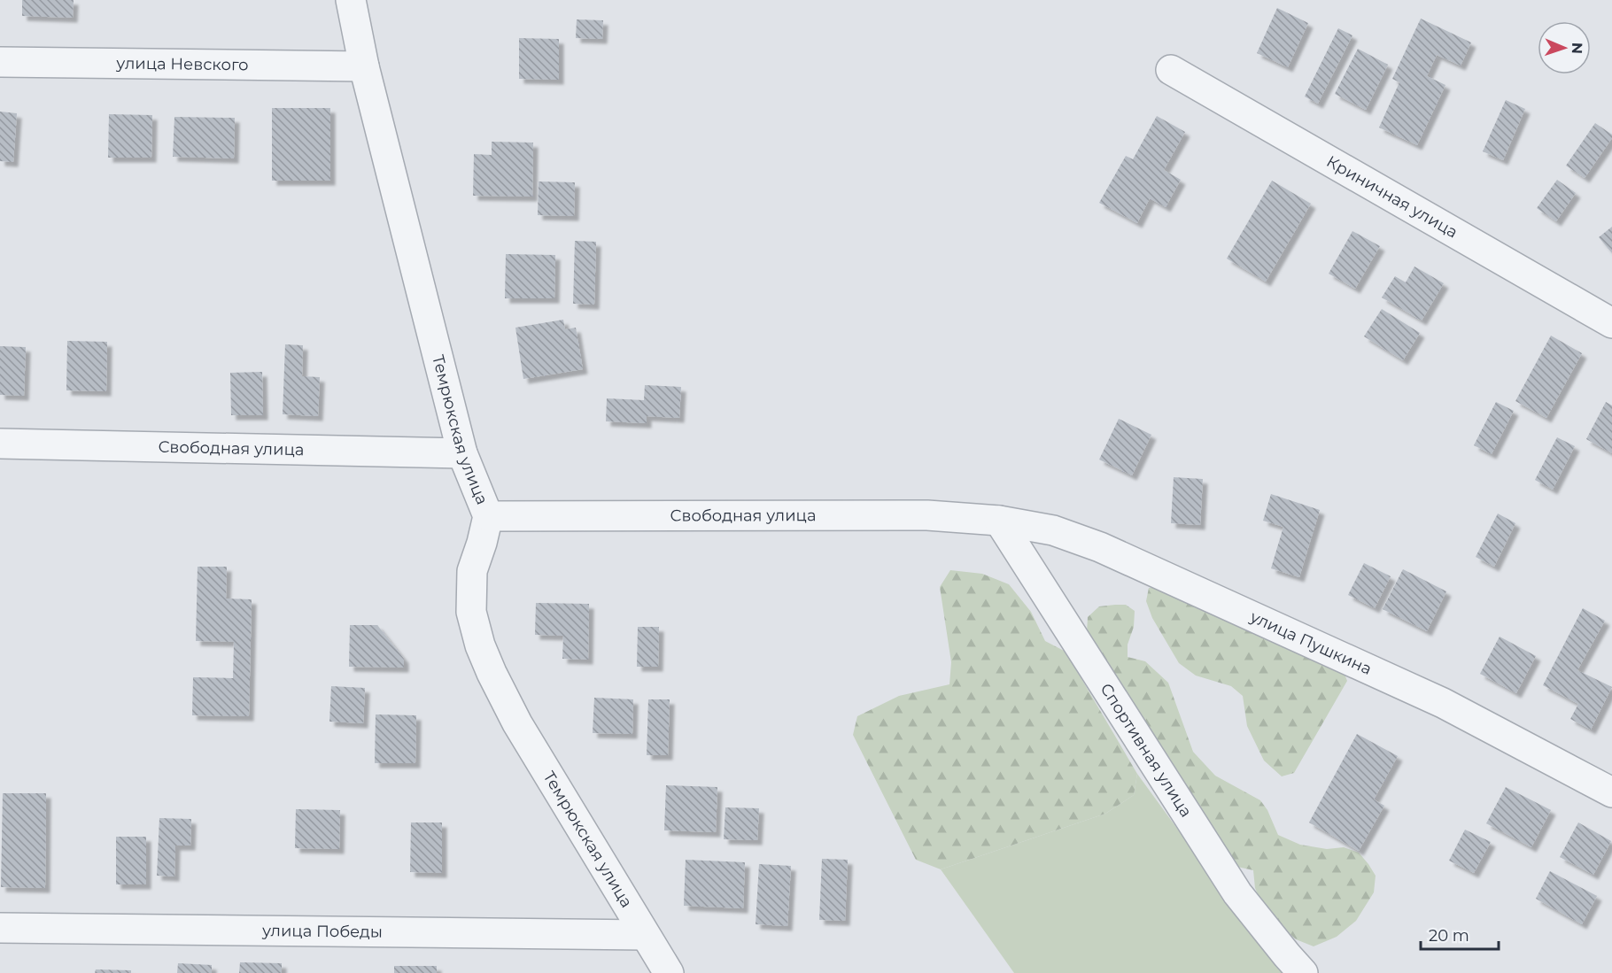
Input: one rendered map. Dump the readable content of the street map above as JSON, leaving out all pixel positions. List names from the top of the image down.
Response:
{
  "streets": {
    "street": [
      "улица Невского",
      "Криничная улица",
      "Темрюкская улица",
      "Свободная улица",
      "улица Пушкина",
      "Спортивная улица",
      "улица Победы"
    ]
  },
  "crossings": [
    ["улица Невского", "Темрюкская улица"],
    ["Темрюкская улица", "Свободная улица"],
    ["Темрюкская улица", "улица Победы"],
    ["Свободная улица", "улица Пушкина"],
    ["Свободная улица", "Спортивная улица"],
    ["улица Пушкина", "Спортивная улица"]
  ],
  "scale_bar": "20 m",
  "north": "right"
}
